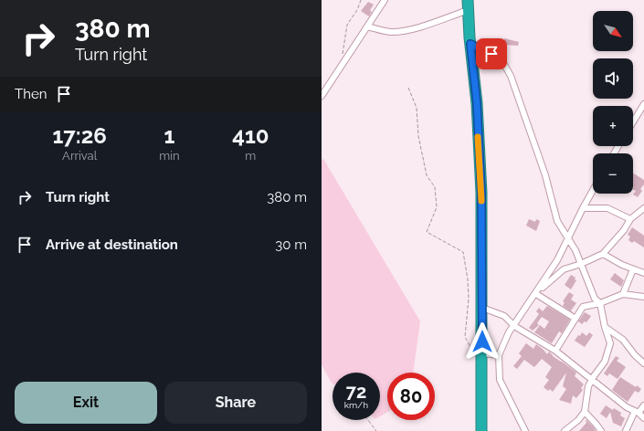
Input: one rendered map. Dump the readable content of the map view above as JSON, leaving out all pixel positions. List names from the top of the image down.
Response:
{
  "north": "bottom right",
  "page": {
    "turn": ["380 m", "Turn right"],
    "map_buttons": ["+", "−"],
    "then": "Then",
    "eta": [
      "17:26",
      "Arrival",
      "1",
      "min",
      "410",
      "m"
    ],
    "list": [
      {
        "name": "Turn right",
        "value": "380 m"
      },
      {
        "name": "Arrive at destination",
        "value": "30 m"
      }
    ],
    "speed": "72 km/h",
    "limit": "80",
    "buttons": ["Exit", "Share"]
  }
}
